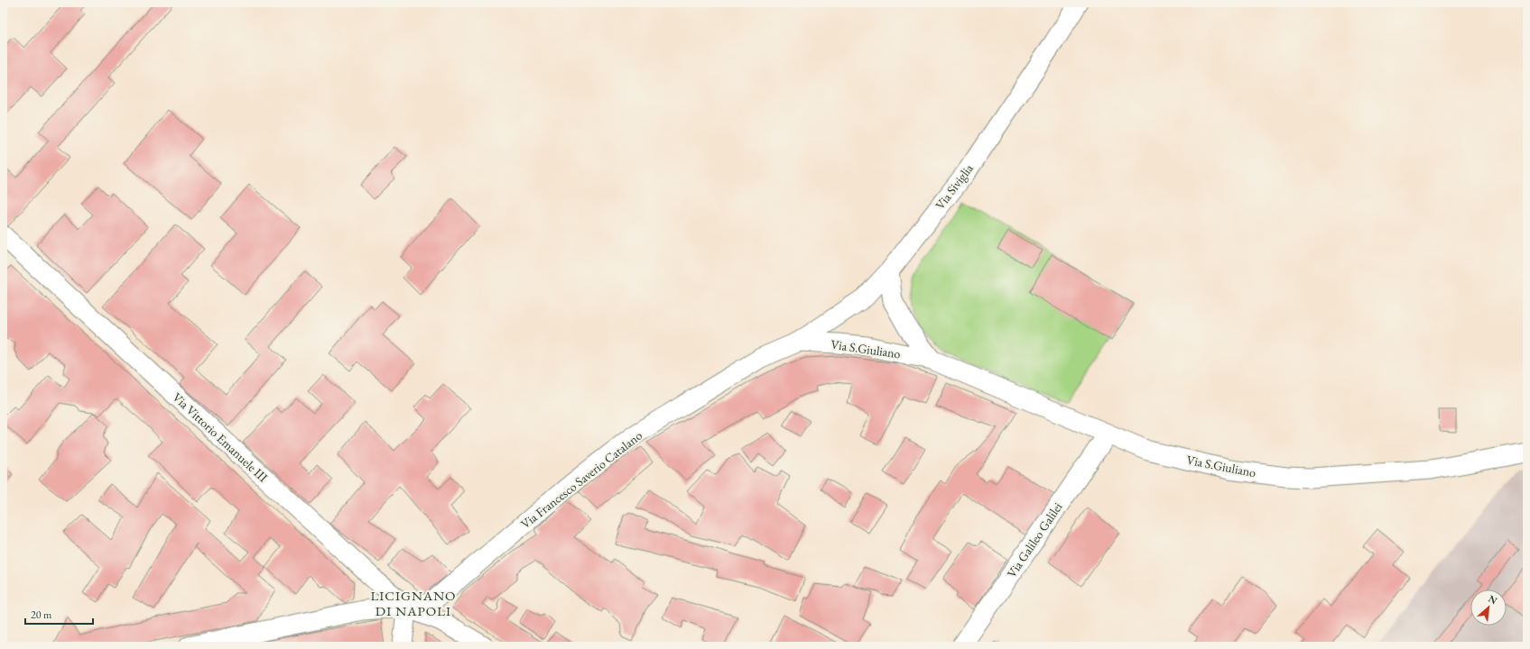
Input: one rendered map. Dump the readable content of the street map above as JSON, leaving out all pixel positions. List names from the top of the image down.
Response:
{
  "streets": {
    "street": [
      "Via Siviglia",
      "Via S.Giuliano",
      "Via Vittorio Emanuele III",
      "Via Francesco Saverio Catalano",
      "Via Galileo Galilei"
    ]
  },
  "crossings": [
    ["Via Siviglia", "Via S.Giuliano"],
    ["Via Siviglia", "Via Francesco Saverio Catalano"],
    ["Via S.Giuliano", "Via Francesco Saverio Catalano"],
    ["Via S.Giuliano", "Via Galileo Galilei"],
    ["Via Vittorio Emanuele III", "Via Francesco Saverio Catalano"]
  ],
  "districts": ["LICIGNANO DI NAPOLI"],
  "scale_bar": "20 m",
  "north": "top right"
}
